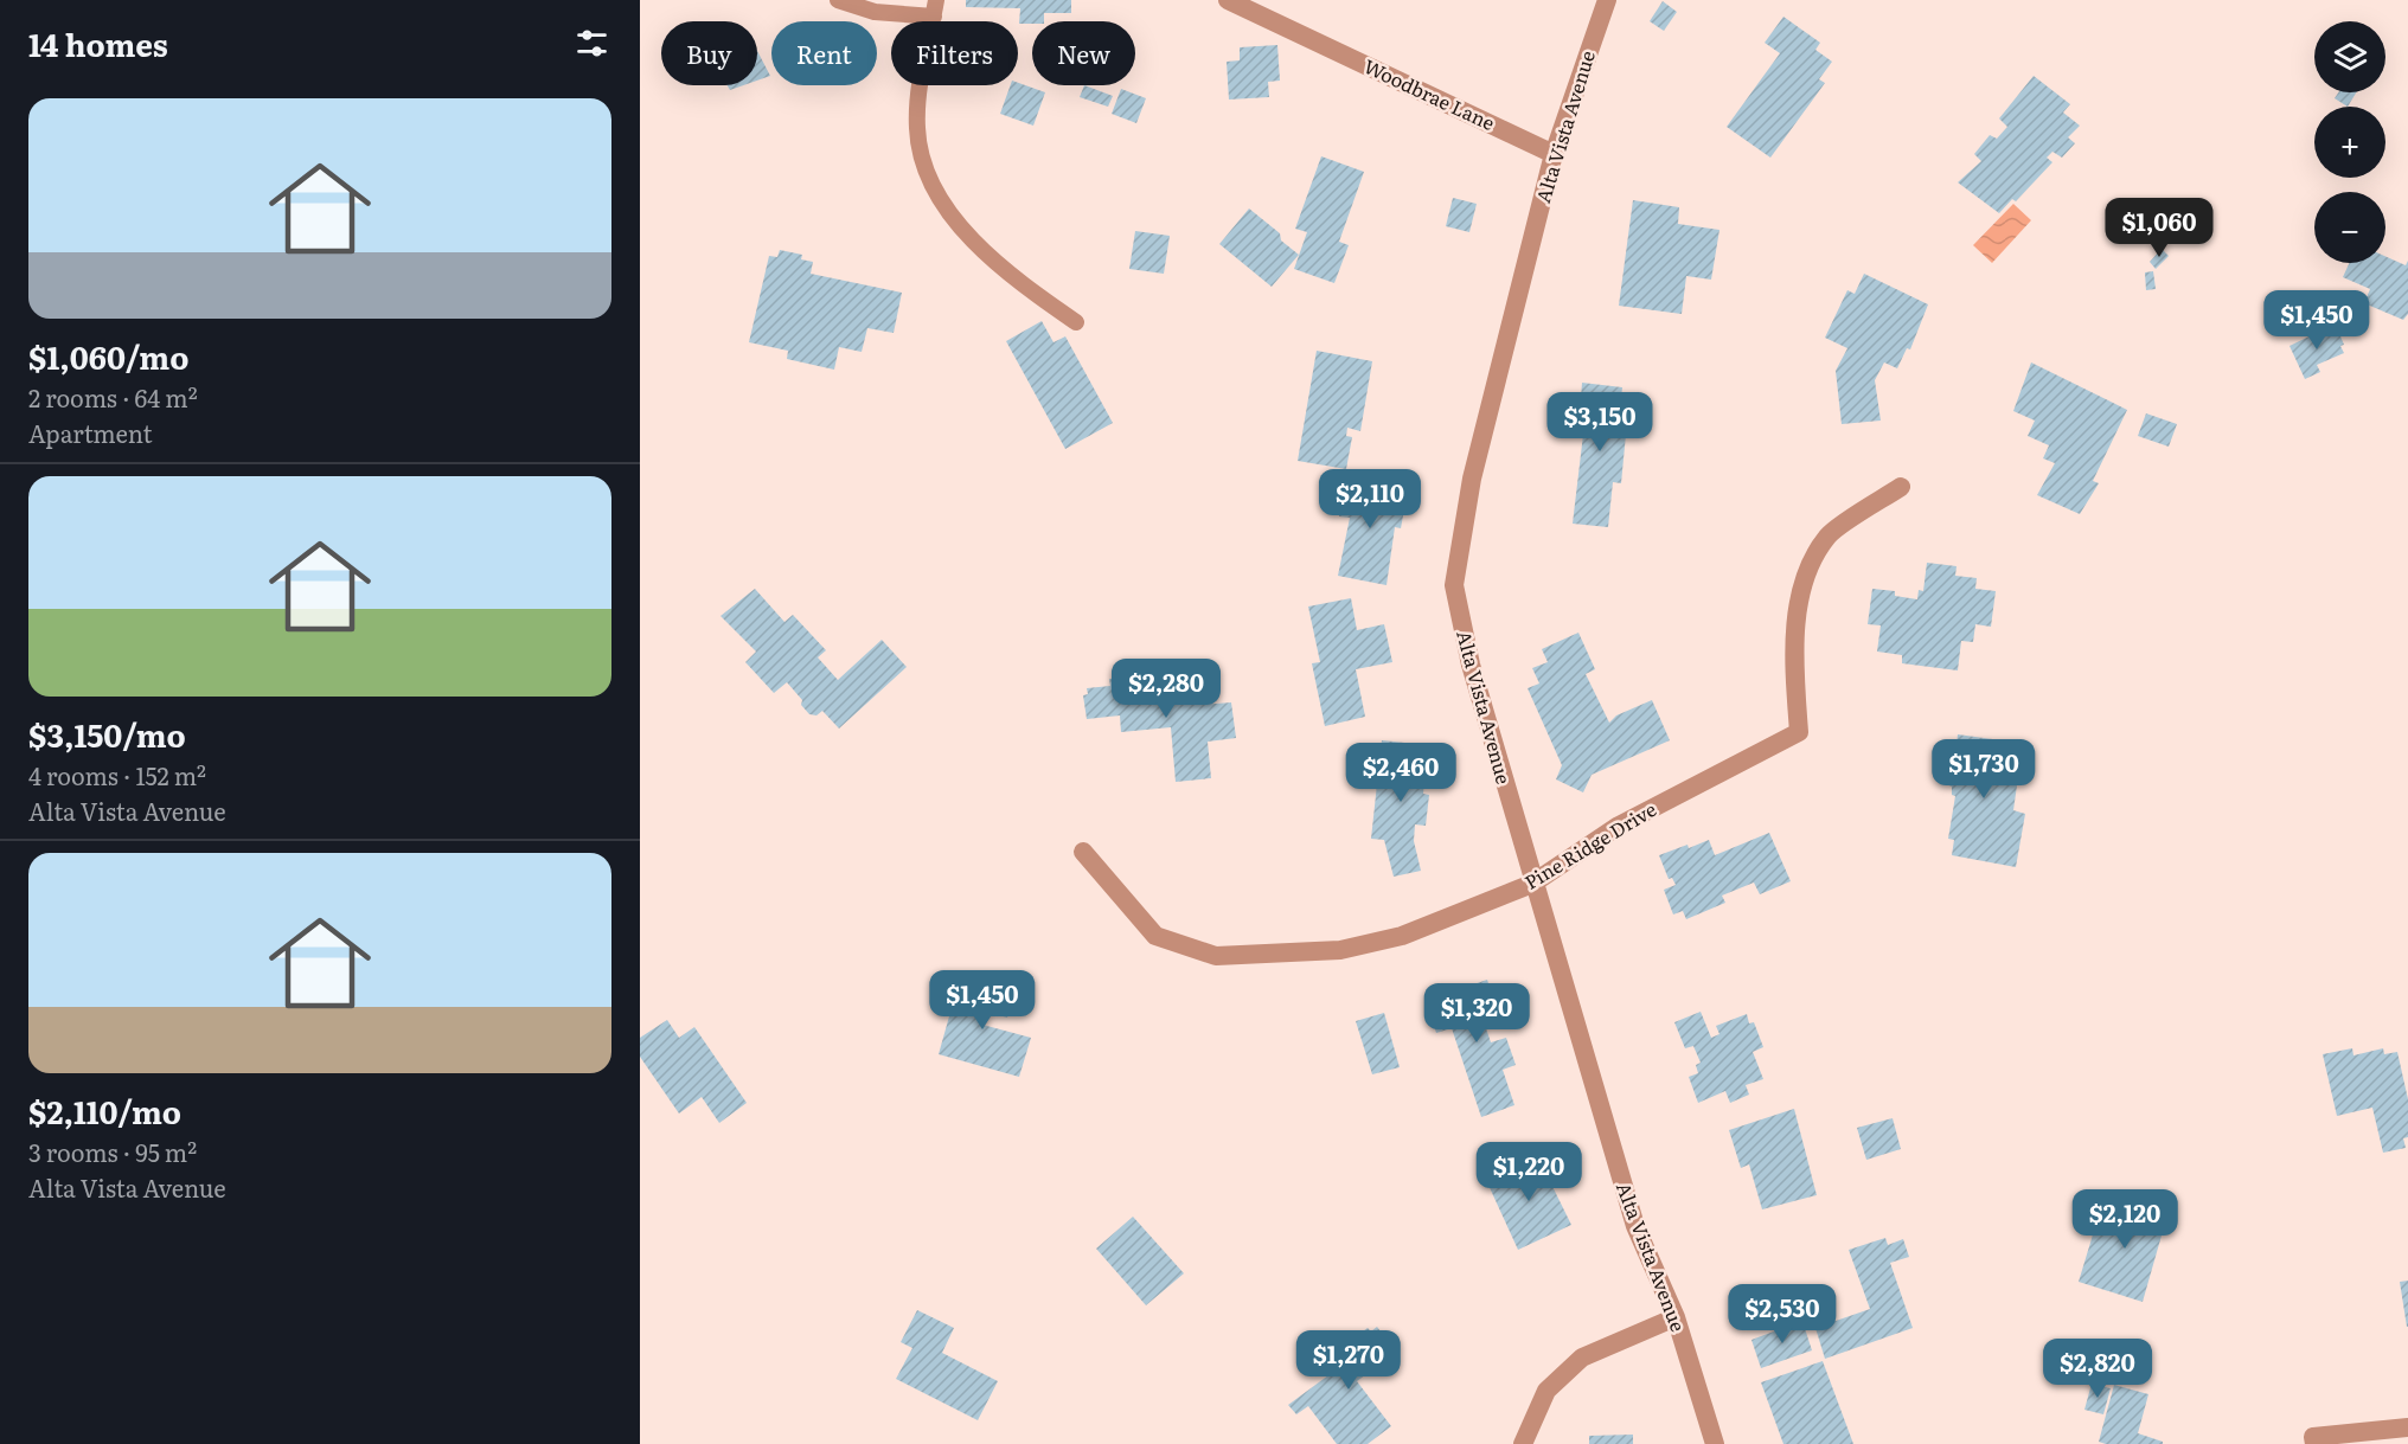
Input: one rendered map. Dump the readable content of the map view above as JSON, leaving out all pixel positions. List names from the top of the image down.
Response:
{
  "streets": {
    "street": ["Woodbrae Lane", "Alta Vista Avenue", "Pine Ridge Drive"]
  },
  "crossings": [
    ["Woodbrae Lane", "Alta Vista Avenue"],
    ["Alta Vista Avenue", "Pine Ridge Drive"]
  ],
  "page": {
    "heading": "14 homes",
    "map_buttons": ["+", "−"],
    "chip": [
      "Buy",
      "Rent",
      "Filters",
      "New"
    ],
    "list": [
      {
        "name": "$1,060/mo",
        "note": "2 rooms · 64 m² · Apartment"
      },
      {
        "name": "$3,150/mo",
        "note": "4 rooms · 152 m² · Alta Vista Avenue"
      },
      {
        "name": "$2,110/mo",
        "note": "3 rooms · 95 m² · Alta Vista Avenue"
      }
    ],
    "price": [
      "$1,060",
      "$1,450",
      "$3,150",
      "$2,110",
      "$2,280",
      "$1,730",
      "$2,460",
      "$1,450",
      "$1,320",
      "$1,220",
      "$2,120",
      "$2,530",
      "$1,270",
      "$2,820"
    ]
  }
}
